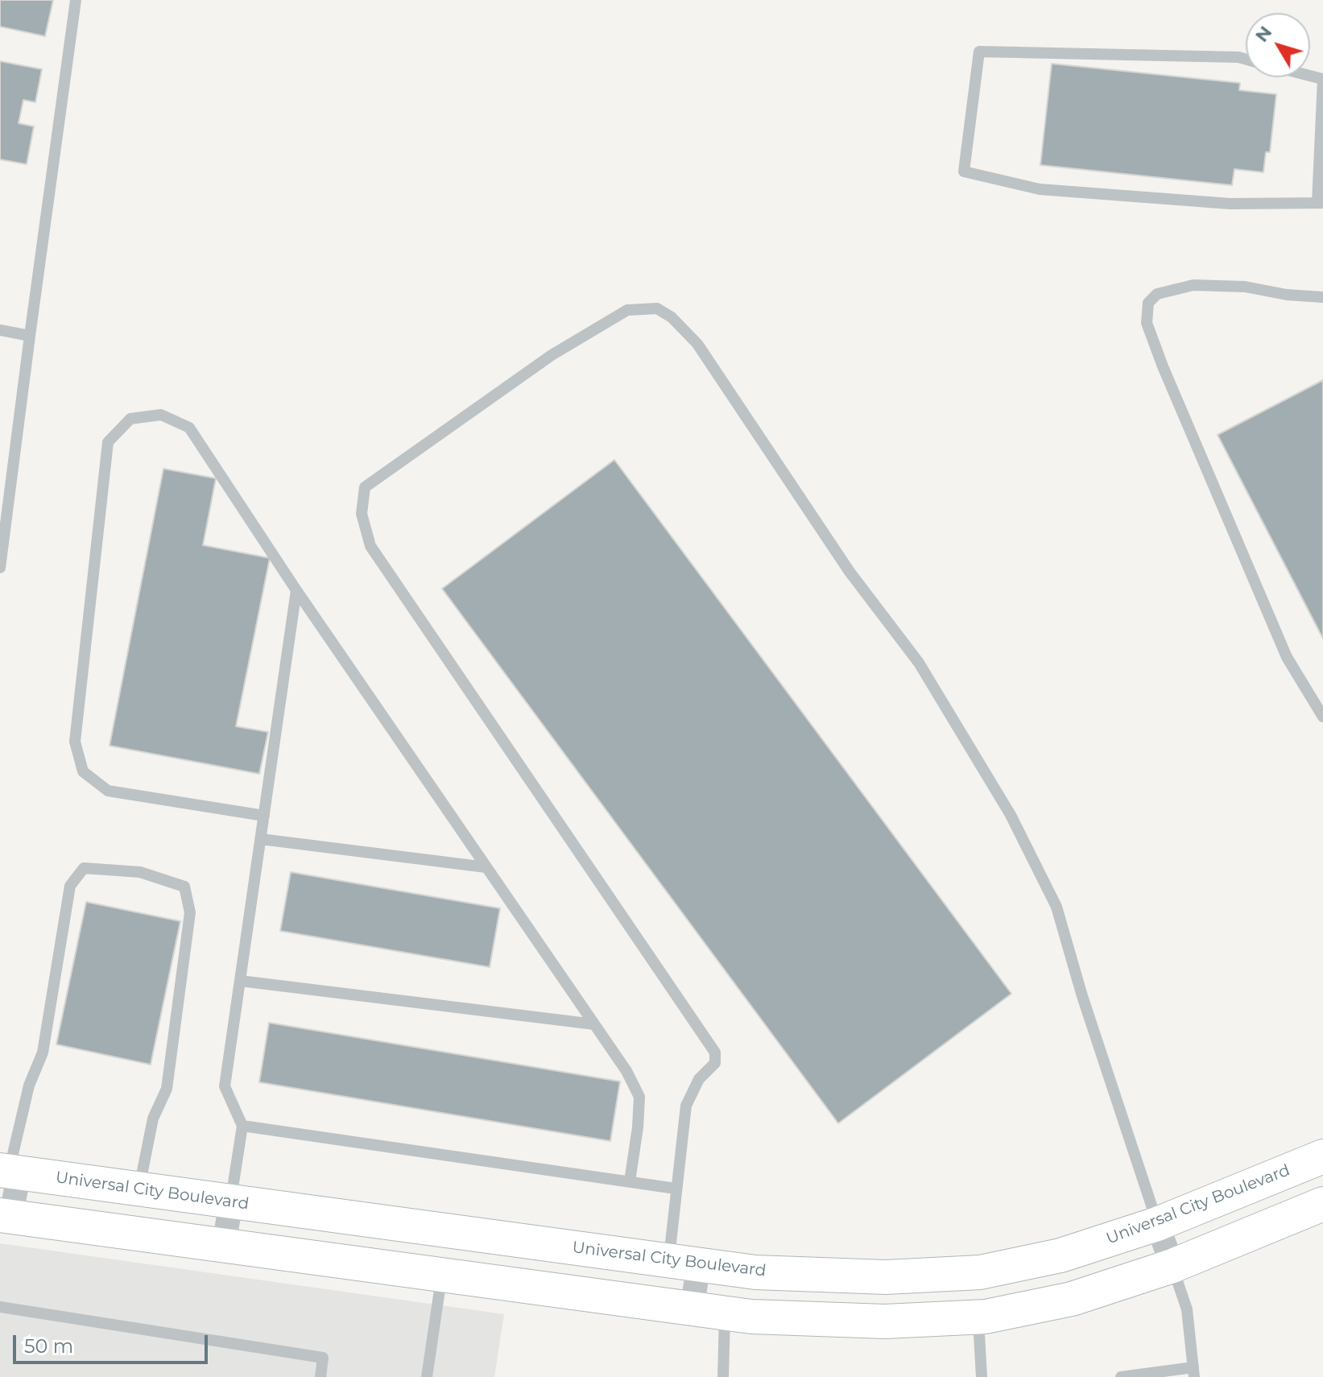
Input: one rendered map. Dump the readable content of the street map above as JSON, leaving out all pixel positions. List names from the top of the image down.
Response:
{
  "streets": {
    "street": ["Universal City Boulevard"]
  },
  "scale_bar": "50 m",
  "north": "top left"
}
